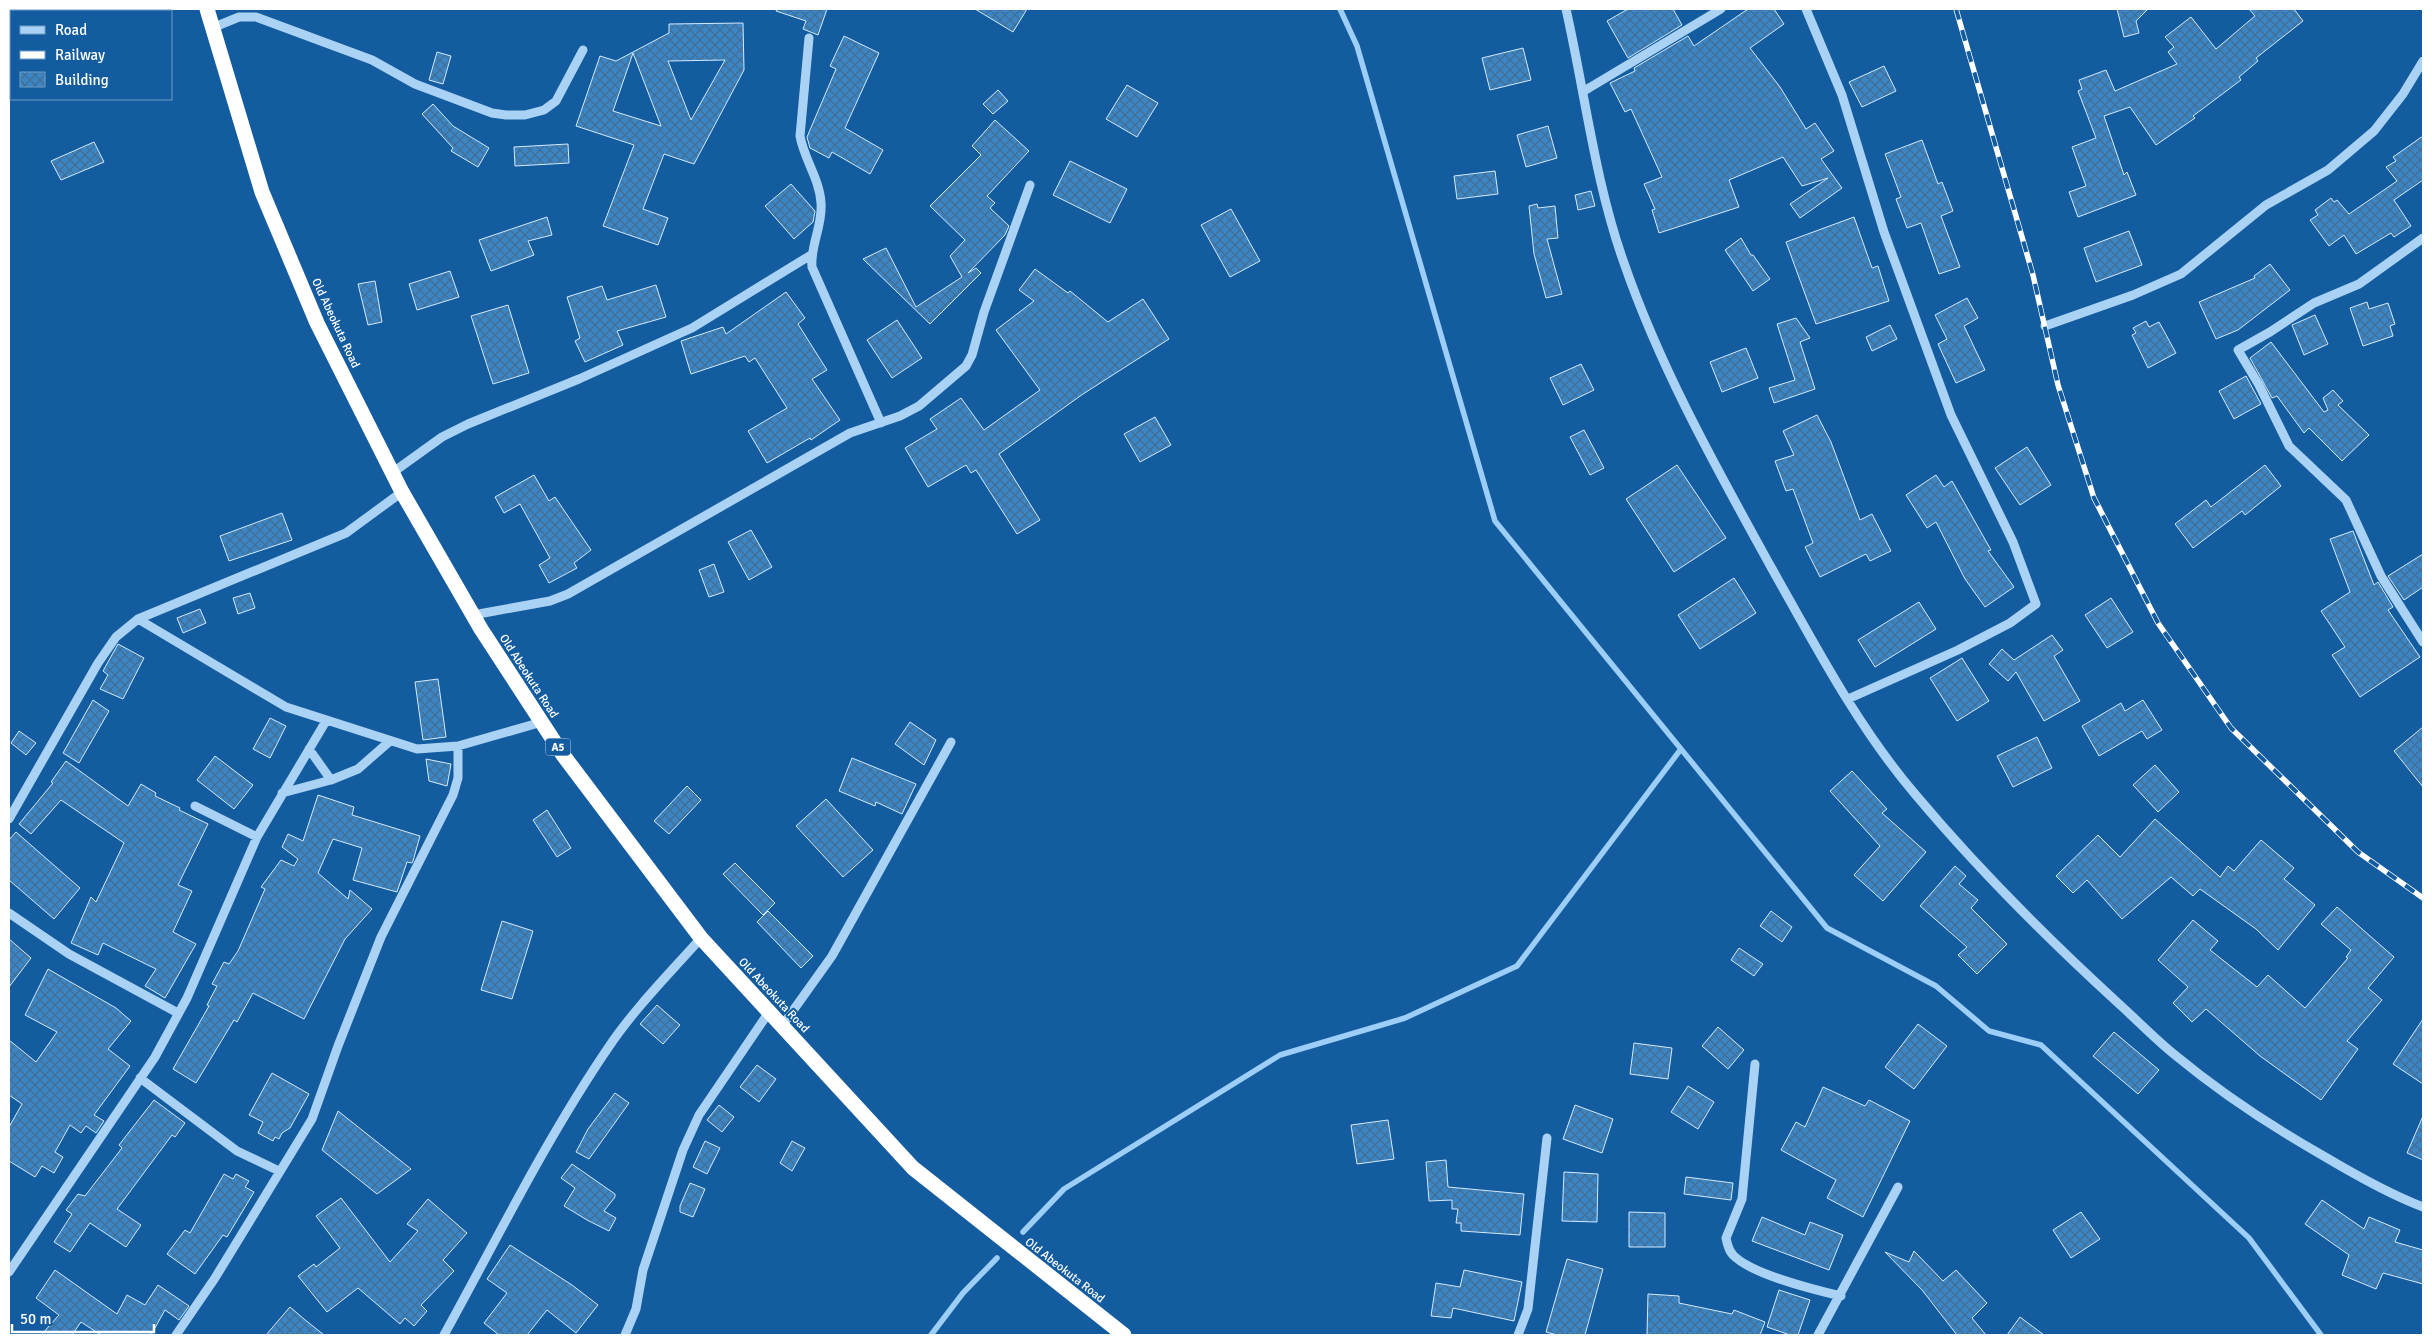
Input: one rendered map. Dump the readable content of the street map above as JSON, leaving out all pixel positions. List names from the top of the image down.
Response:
{
  "streets": {
    "highway": ["Old Abeokuta Road", "A5"]
  },
  "legend": ["Road", "Railway", "Building"],
  "scale_bar": "50 m"
}
